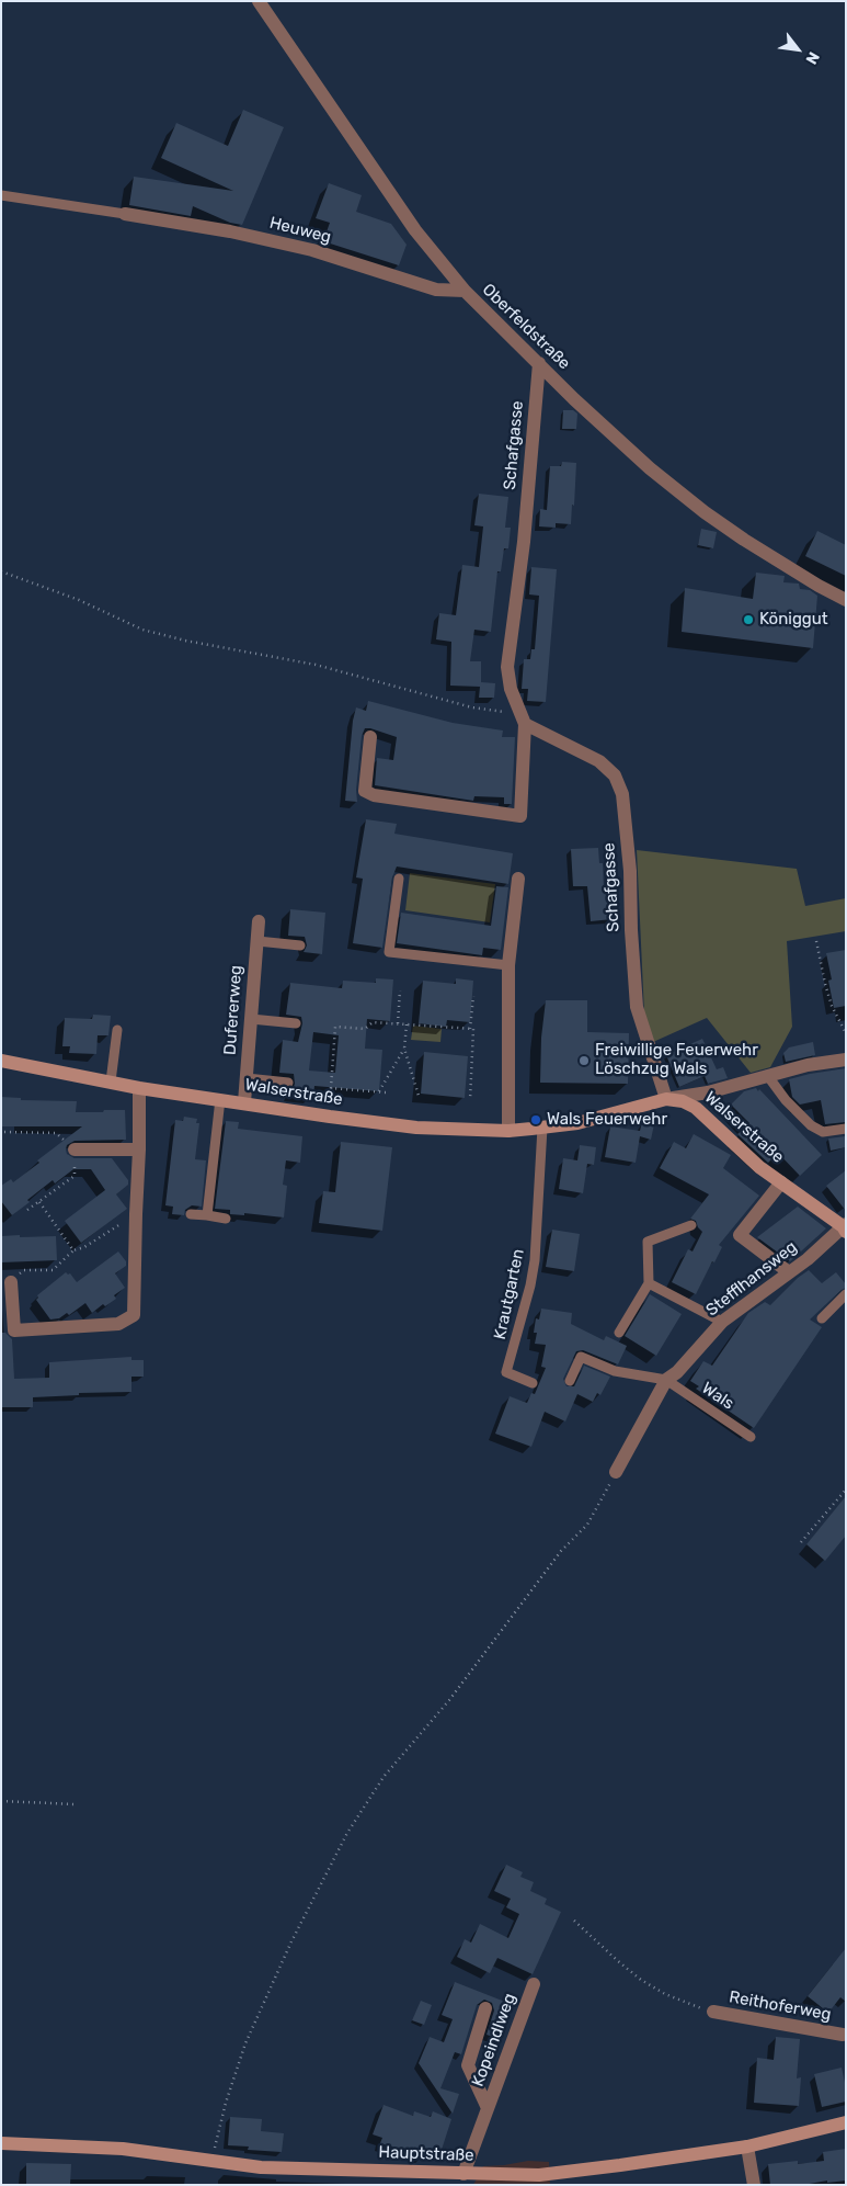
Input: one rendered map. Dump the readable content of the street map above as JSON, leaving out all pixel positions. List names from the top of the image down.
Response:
{
  "streets": {
    "street": [
      "Heuweg",
      "Oberfeldstraße",
      "Schafgasse",
      "Dufererweg",
      "Walserstraße",
      "Stefflhansweg",
      "Reithoferweg",
      "Kopeindlweg",
      "Hauptstraße"
    ],
    "lane": ["Krautgarten", "Wals"]
  },
  "crossings": [
    ["Heuweg", "Oberfeldstraße"],
    ["Oberfeldstraße", "Schafgasse"],
    ["Schafgasse", "Walserstraße"],
    ["Dufererweg", "Walserstraße"],
    ["Walserstraße", "Stefflhansweg"],
    ["Walserstraße", "Krautgarten"],
    ["Stefflhansweg", "Wals"],
    ["Kopeindlweg", "Hauptstraße"]
  ],
  "places": ["Königgut", "Freiwillige Feuerwehr Löschzug Wals", "Wals Feuerwehr"],
  "north": "bottom right"
}
